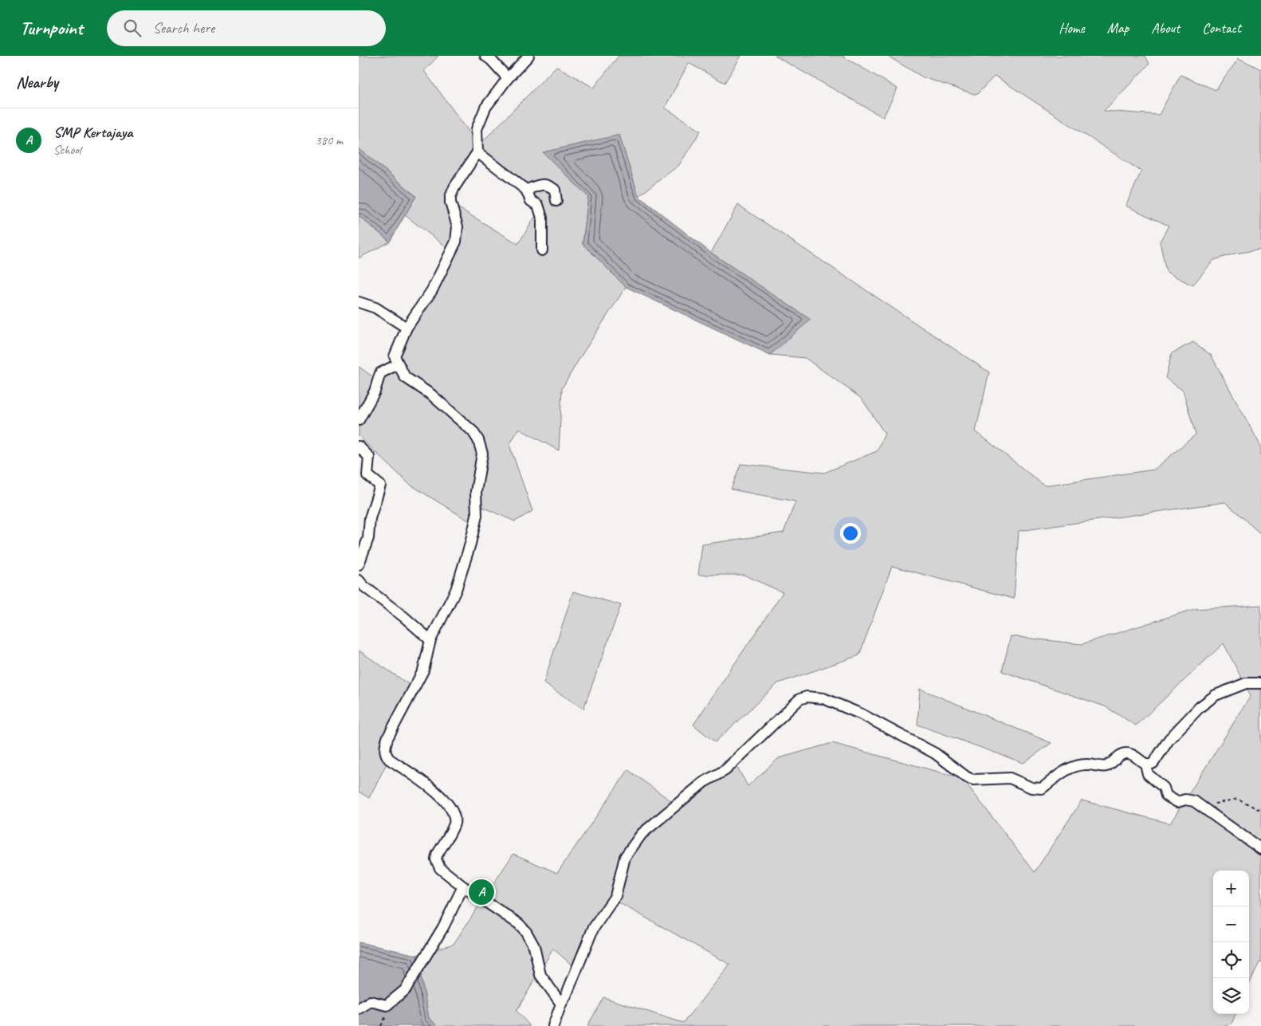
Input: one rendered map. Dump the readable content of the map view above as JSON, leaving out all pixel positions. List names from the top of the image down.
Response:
{
  "page": {
    "header": "Turnpoint",
    "search": "Search here",
    "nav": [
      "Home",
      "Map",
      "About",
      "Contact"
    ],
    "heading": "Nearby",
    "list": [
      {
        "mark": "A",
        "name": "SMP Kertajaya",
        "note": "School",
        "value": "380 m"
      }
    ],
    "map_buttons": ["+", "−"],
    "pins": "A"
  }
}
